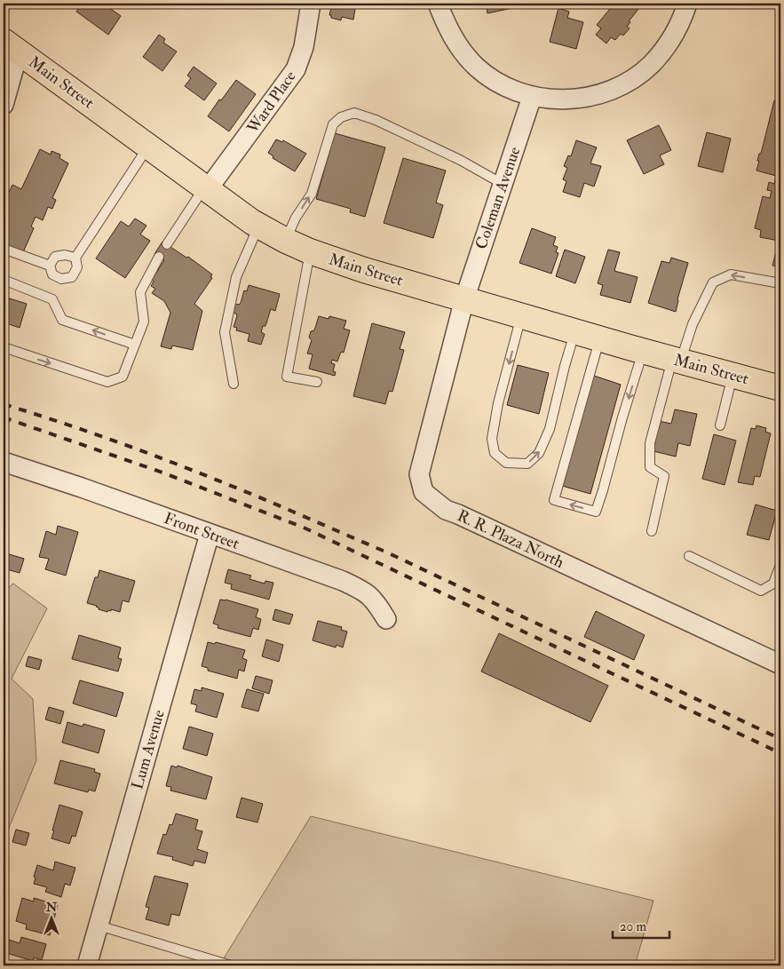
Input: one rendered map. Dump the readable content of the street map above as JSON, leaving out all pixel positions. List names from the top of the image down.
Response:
{
  "streets": {
    "main road": ["Main Street"],
    "street": [
      "Ward Place",
      "Coleman Avenue",
      "Front Street",
      "R. R. Plaza North",
      "Lum Avenue"
    ]
  },
  "crossings": [
    ["Main Street", "Ward Place"],
    ["Main Street", "Coleman Avenue"],
    ["Main Street", "R. R. Plaza North"],
    ["Coleman Avenue", "R. R. Plaza North"],
    ["Front Street", "Lum Avenue"]
  ],
  "scale_bar": "20 m",
  "north": "top"
}
